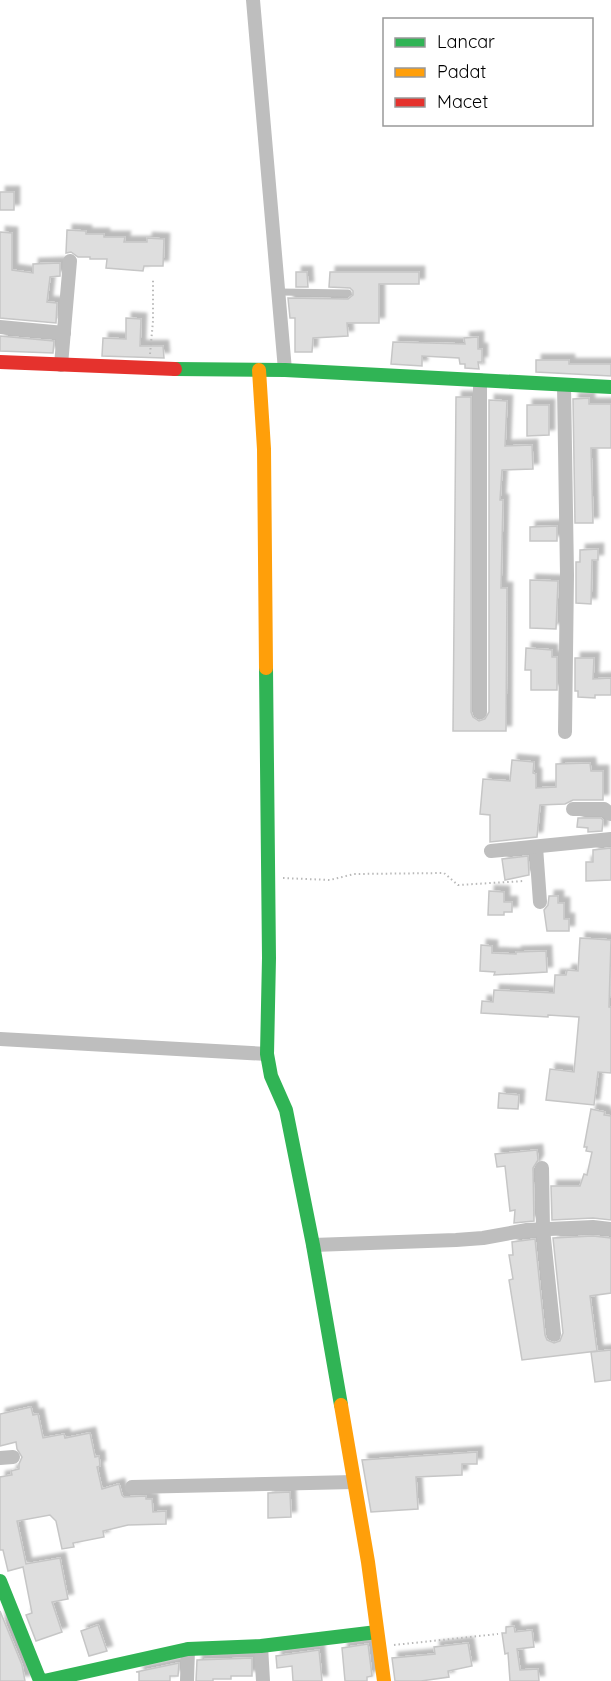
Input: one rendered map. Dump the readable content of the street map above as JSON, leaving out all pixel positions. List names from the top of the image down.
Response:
{
  "legend": ["Lancar", "Padat", "Macet"]
}
